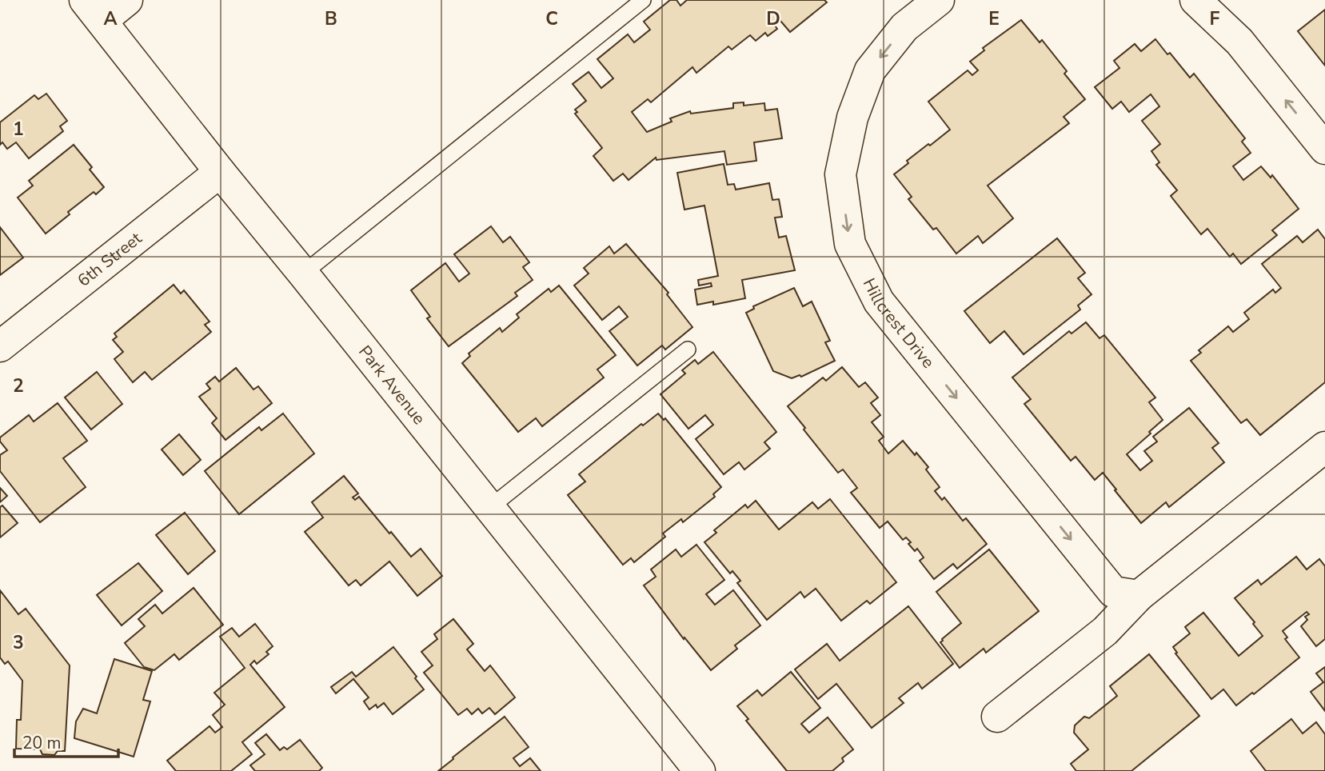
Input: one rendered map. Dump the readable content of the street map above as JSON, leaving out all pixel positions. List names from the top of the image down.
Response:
{
  "streets": {
    "street": ["6th Street", "Hillcrest Drive", "Park Avenue"]
  },
  "crossings": [
    ["6th Street", "Park Avenue"]
  ],
  "one_way": ["Hillcrest Drive"],
  "scale_bar": "20 m",
  "grid": {
    "columns": [
      "A",
      "B",
      "C",
      "D",
      "E",
      "F"
    ],
    "rows": ["1", "2", "3"]
  }
}
